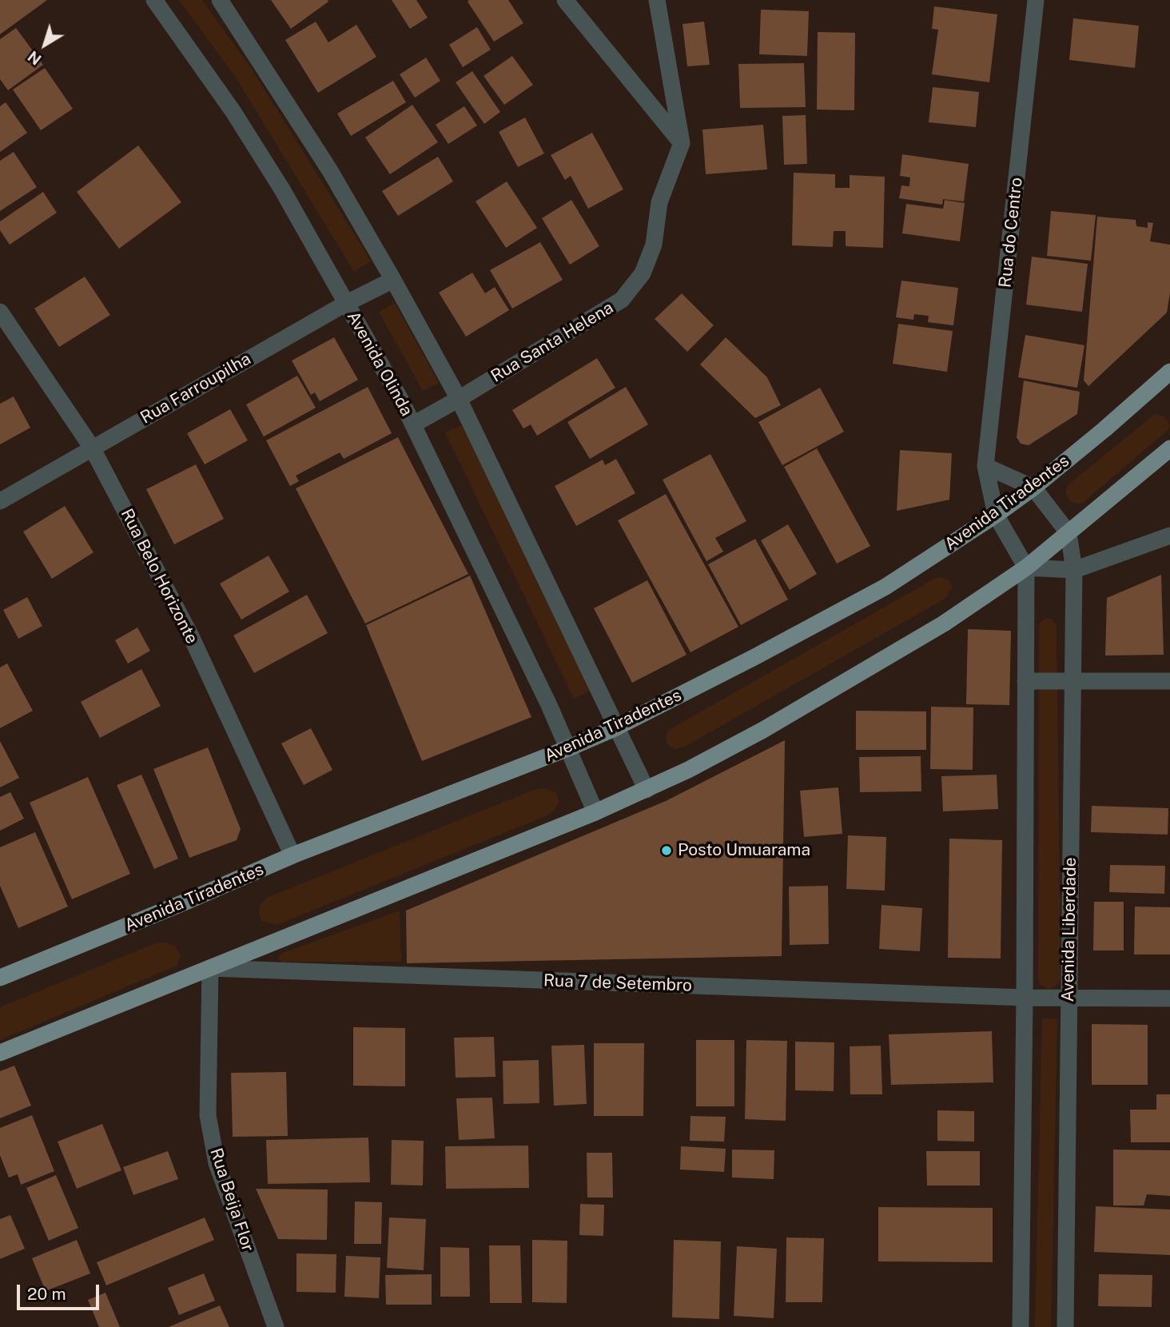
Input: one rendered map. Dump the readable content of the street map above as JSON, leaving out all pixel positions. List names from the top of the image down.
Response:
{
  "streets": {
    "main road": ["Avenida Tiradentes"],
    "street": [
      "Rua do Centro",
      "Rua Santa Helena",
      "Avenida Olinda",
      "Rua Farroupilha",
      "Rua Belo Horizonte",
      "Avenida Liberdade",
      "Rua 7 de Setembro",
      "Rua Beija Flor"
    ]
  },
  "crossings": [
    ["Rua do Centro", "Avenida Tiradentes"],
    ["Rua Santa Helena", "Avenida Olinda"],
    ["Avenida Olinda", "Rua Farroupilha"],
    ["Avenida Olinda", "Avenida Tiradentes"],
    ["Rua Farroupilha", "Rua Belo Horizonte"],
    ["Avenida Tiradentes", "Rua Belo Horizonte"],
    ["Avenida Liberdade", "Rua 7 de Setembro"],
    ["Rua 7 de Setembro", "Rua Beija Flor"]
  ],
  "places": ["Posto Umuarama"],
  "scale_bar": "20 m",
  "north": "bottom left"
}
